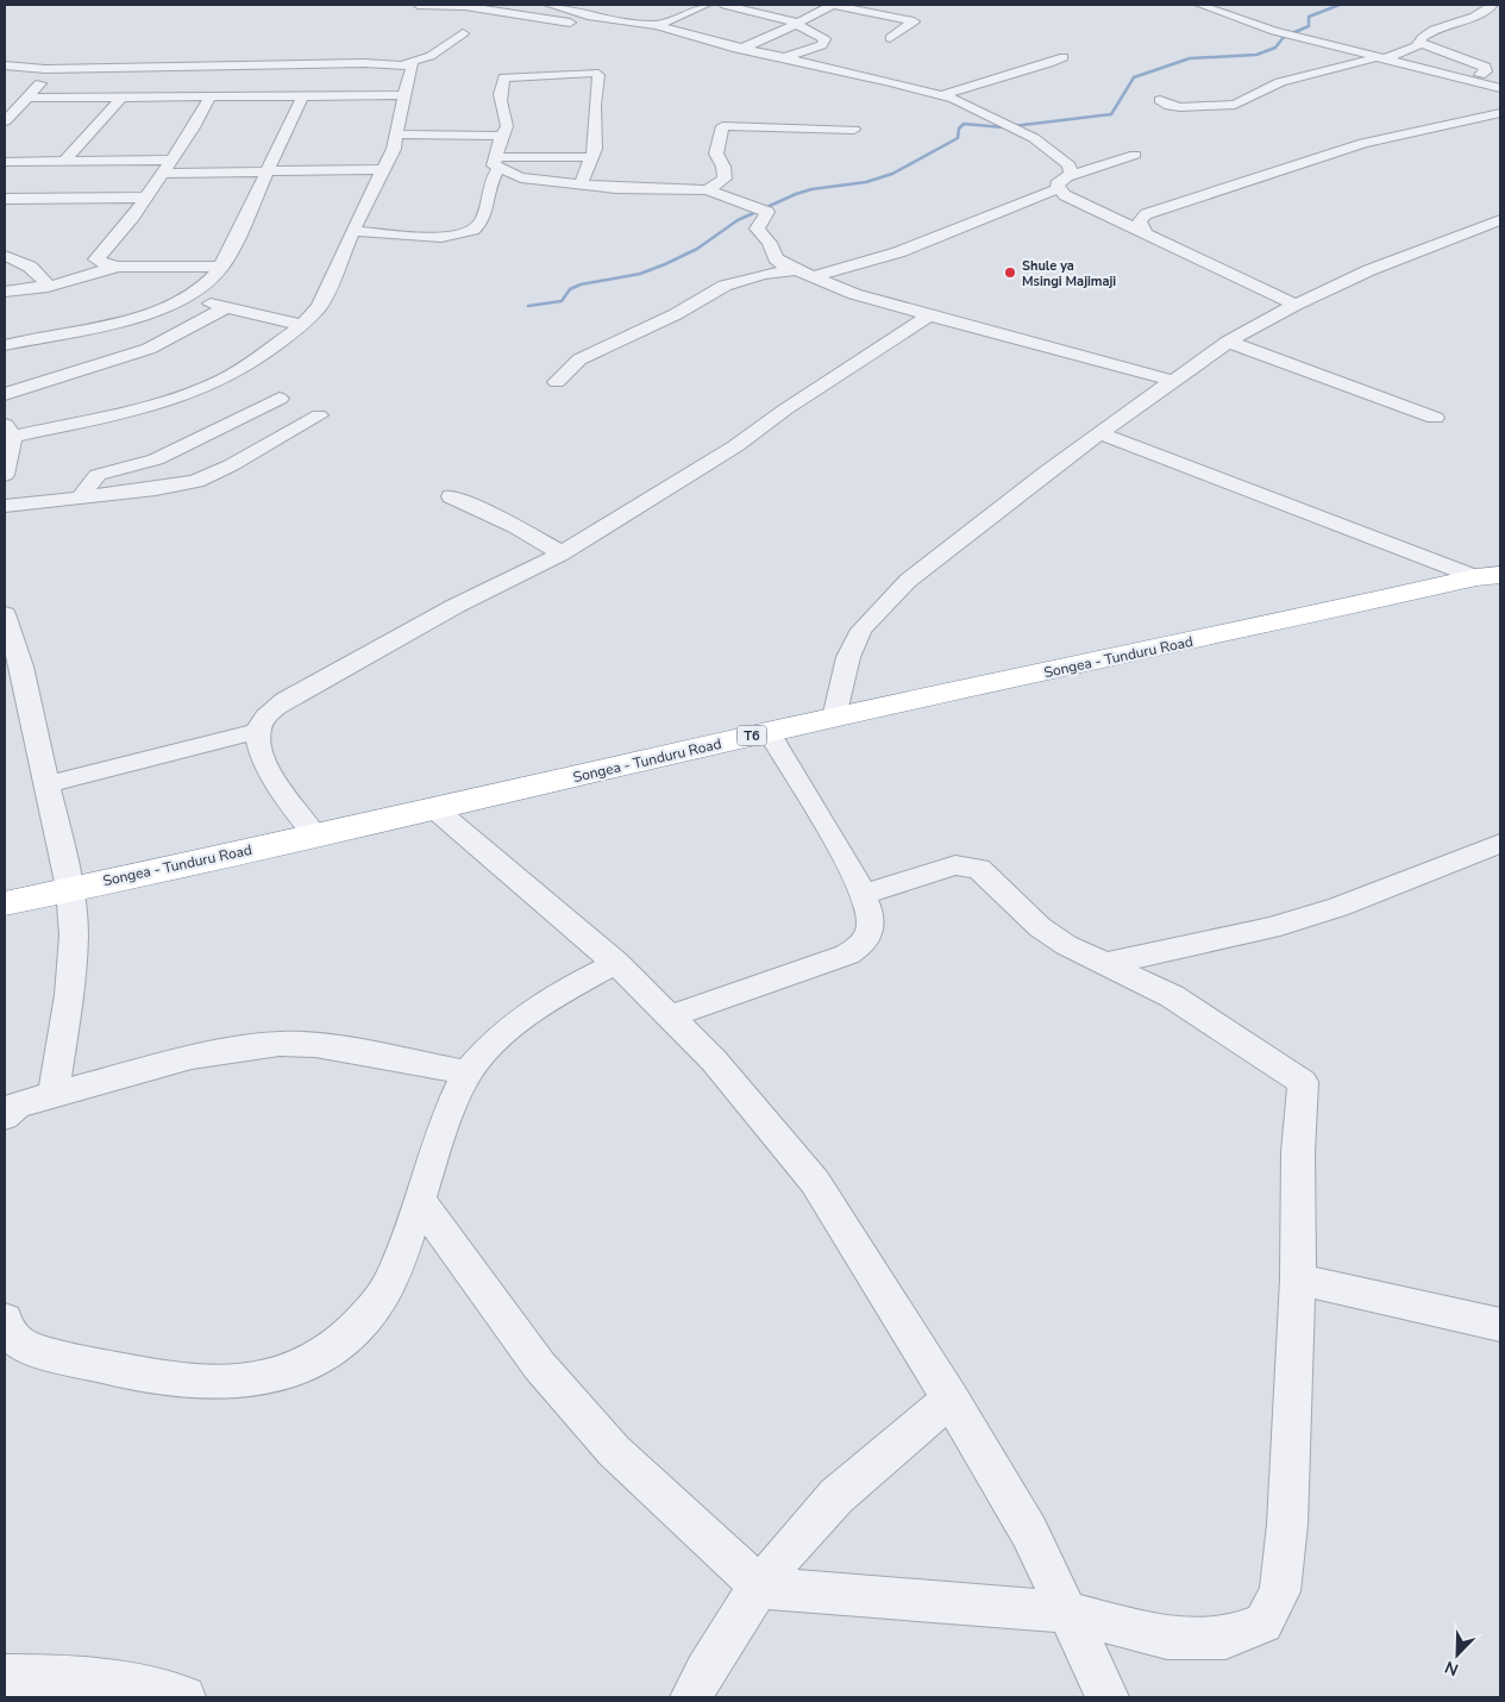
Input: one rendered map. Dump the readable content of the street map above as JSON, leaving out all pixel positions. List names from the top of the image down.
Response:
{
  "streets": {
    "highway": ["Songea - Tunduru Road", "T6"]
  },
  "places": ["Shule ya Msingi Majimaji"],
  "north": "bottom left"
}
